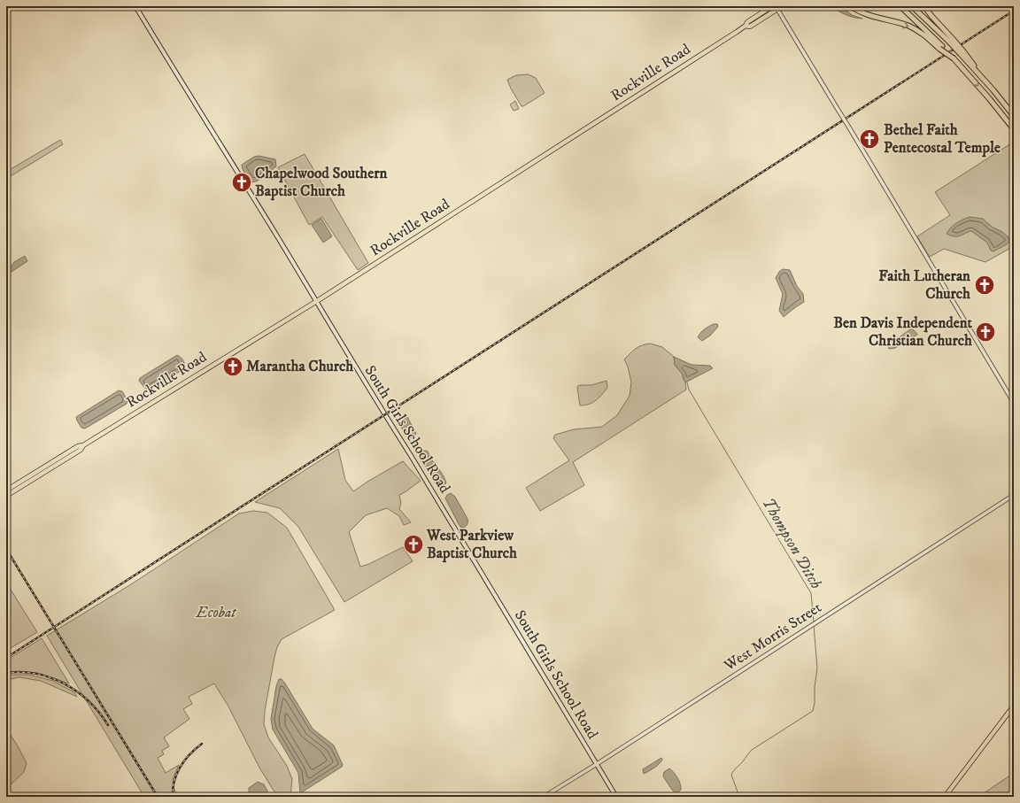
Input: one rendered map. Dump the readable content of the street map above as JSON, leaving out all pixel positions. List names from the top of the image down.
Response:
{
  "streets": {
    "main road": ["Rockville Road", "South Girls School Road"],
    "street": ["West Morris Street"]
  },
  "crossings": [
    ["Rockville Road", "South Girls School Road"],
    ["South Girls School Road", "West Morris Street"]
  ],
  "water": ["Thompson Ditch"],
  "parks": ["Ecobat"],
  "places": {
    "church": [
      "Bethel Faith Pentecostal Temple",
      "Chapelwood Southern Baptist Church",
      "Faith Lutheran Church",
      "Ben Davis Independent Christian Church",
      "Marantha Church",
      "West Parkview Baptist Church"
    ]
  }
}
